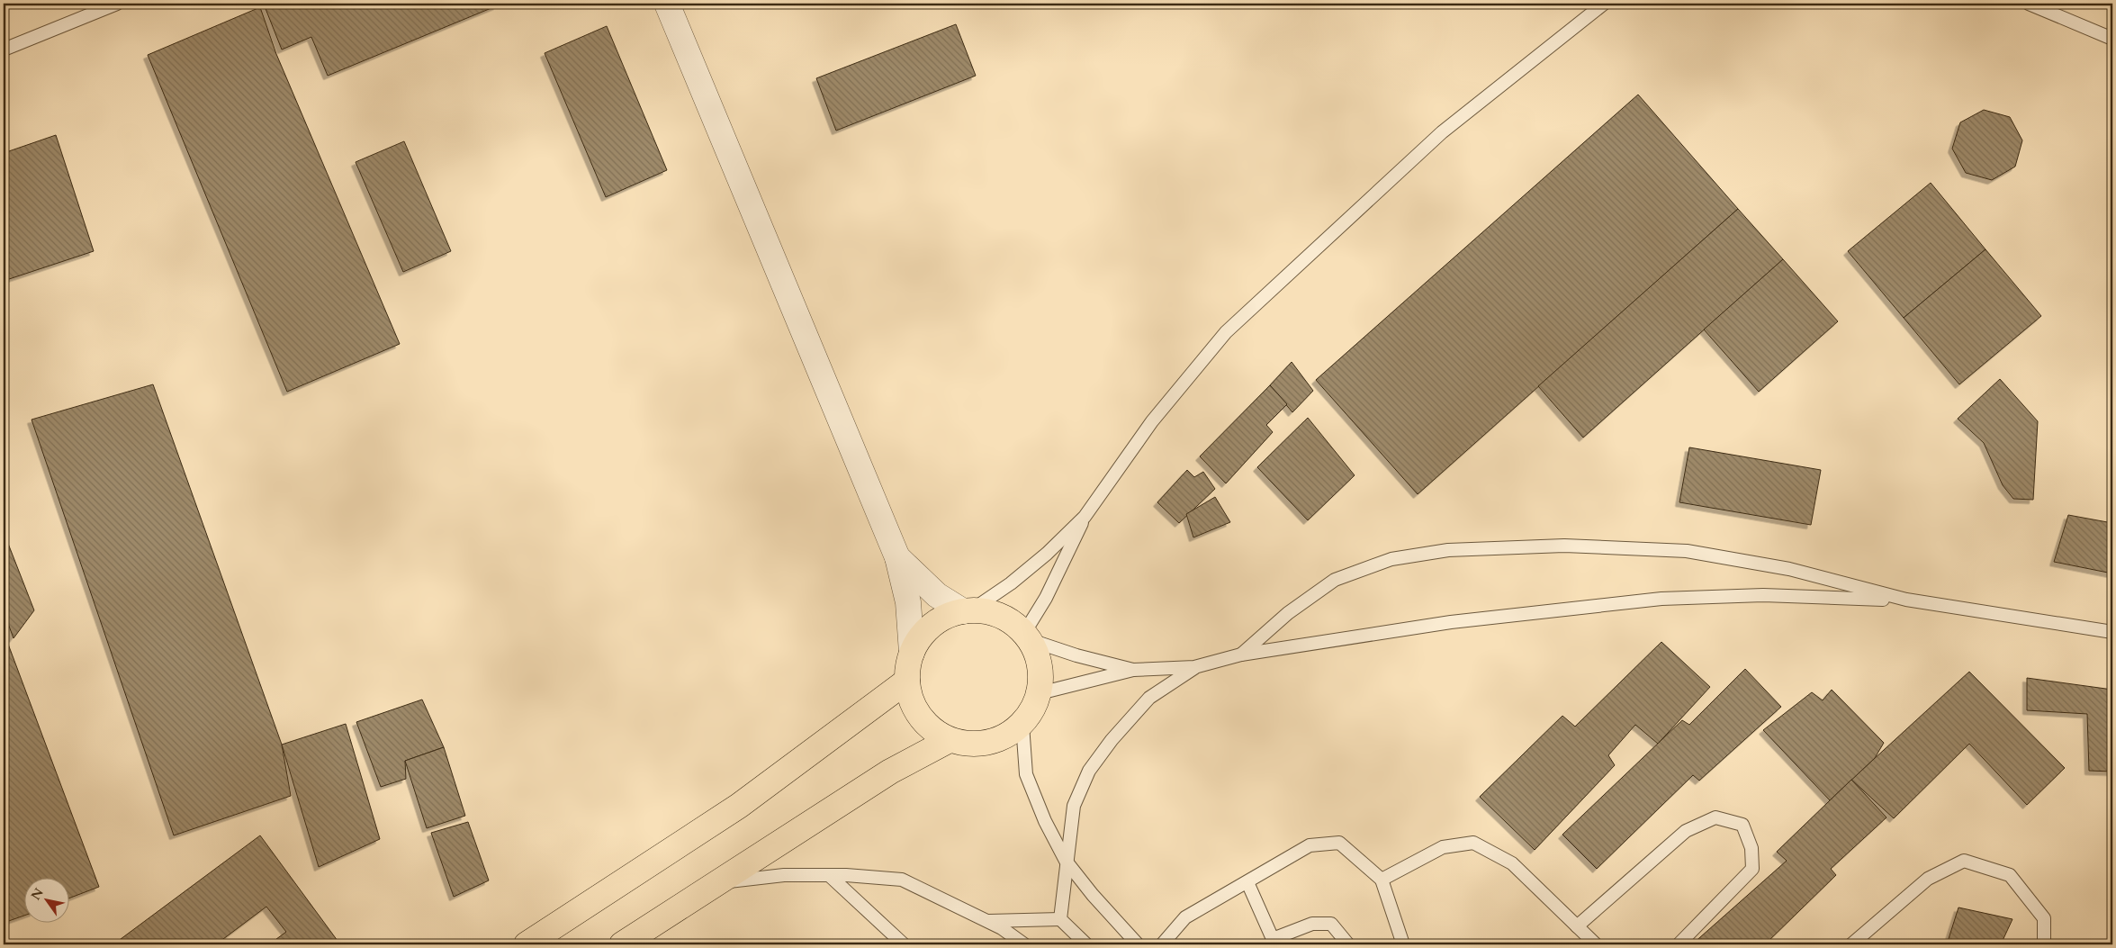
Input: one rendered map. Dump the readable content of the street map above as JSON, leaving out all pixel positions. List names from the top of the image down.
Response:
{
  "north": "top left"
}
